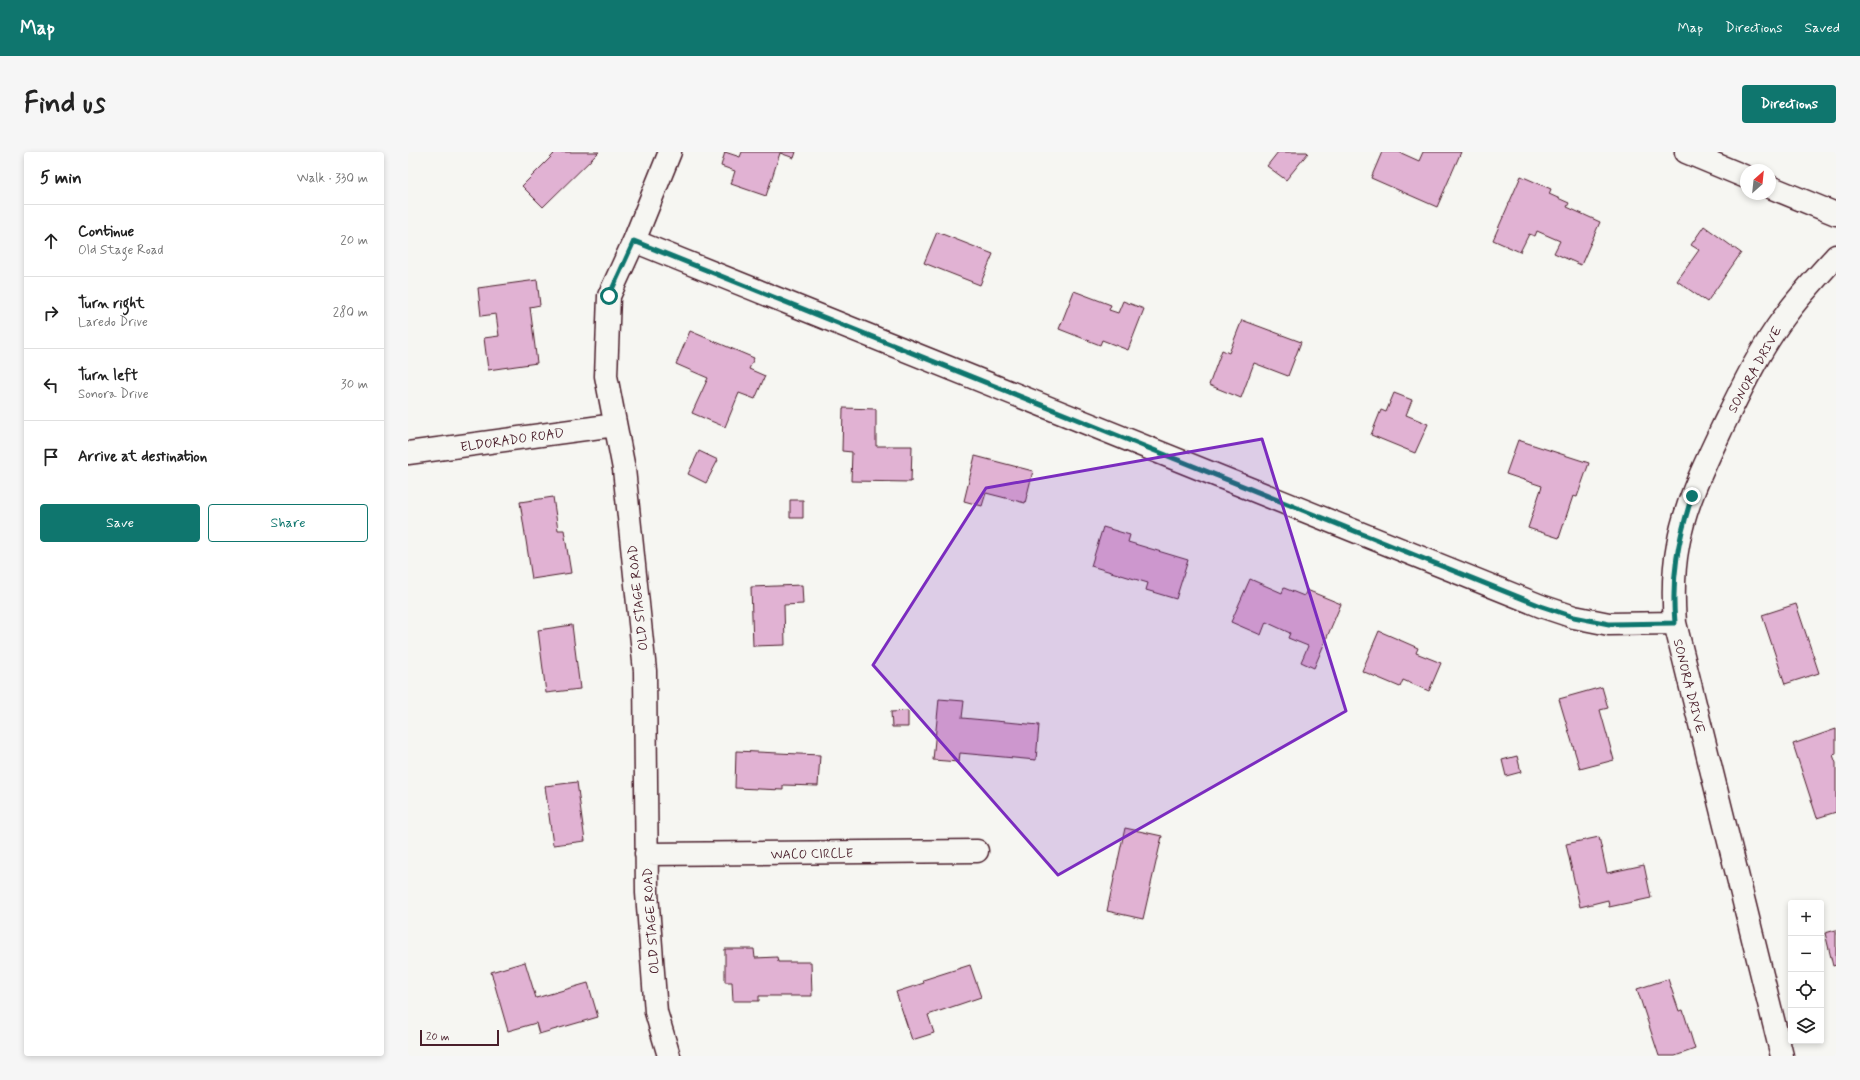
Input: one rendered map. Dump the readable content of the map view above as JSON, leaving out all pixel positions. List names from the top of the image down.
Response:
{
  "streets": {
    "street": [
      "SONORA DRIVE",
      "ELDORADO ROAD",
      "OLD STAGE ROAD",
      "WACO CIRCLE"
    ]
  },
  "crossings": [
    ["ELDORADO ROAD", "OLD STAGE ROAD"],
    ["OLD STAGE ROAD", "WACO CIRCLE"]
  ],
  "scale_bar": "20 m",
  "north": "top right",
  "page": {
    "header": "Map",
    "nav": ["Map", "Directions", "Saved"],
    "buttons": [
      "Directions",
      ["Save", "Share"]
    ],
    "title": "Find us",
    "heading": ["5 min", "Walk · 330 m"],
    "list": [
      ["Continue", "Old Stage Road", "20 m"],
      ["Turn right", "Laredo Drive", "280 m"],
      ["Turn left", "Sonora Drive", "30 m"],
      "Arrive at destination"
    ],
    "map_buttons": ["+", "−"],
    "scale": "20 m"
  }
}
